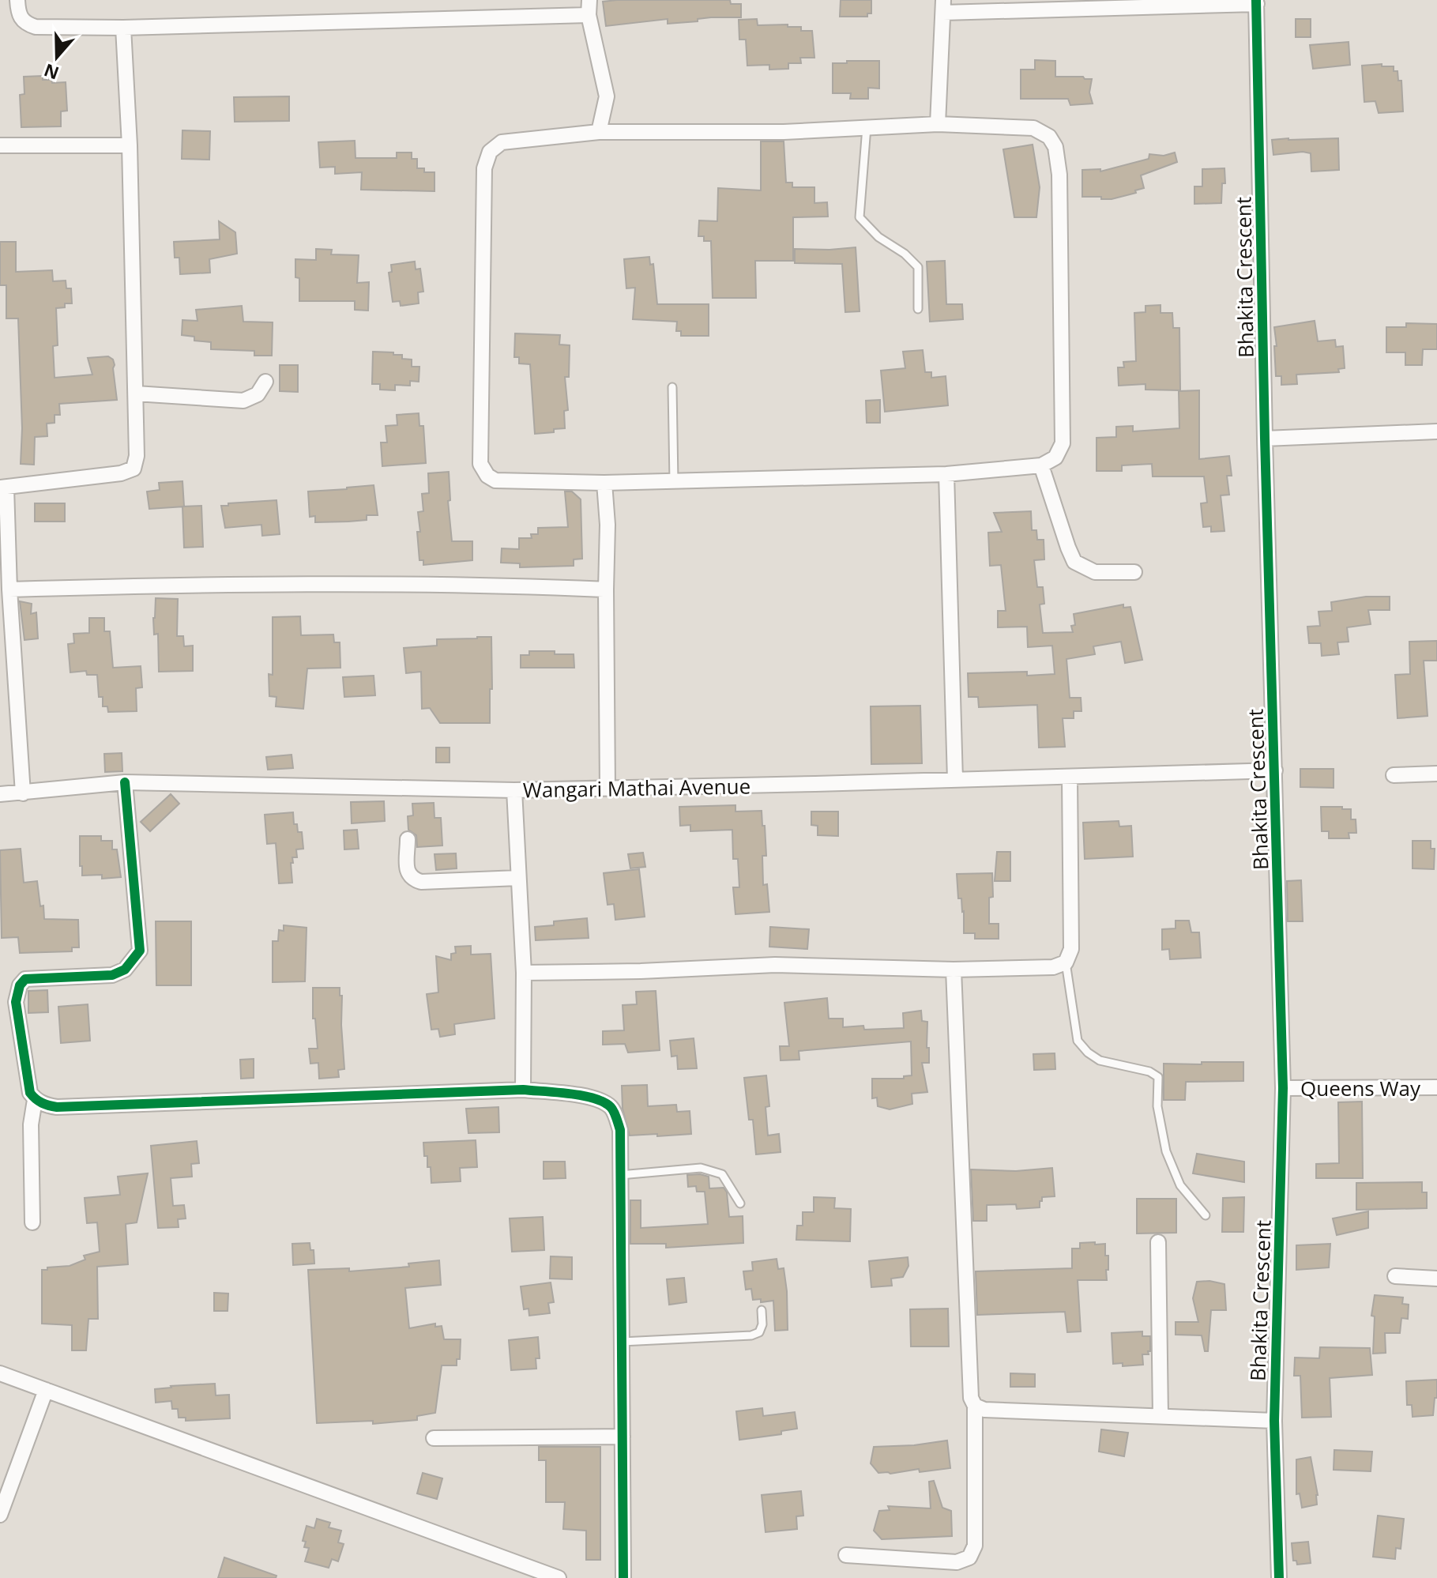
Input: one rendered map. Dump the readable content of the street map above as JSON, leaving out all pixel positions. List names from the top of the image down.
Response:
{
  "streets": {
    "street": ["Bhakita Crescent", "Wangari Mathai Avenue", "Queens Way"]
  },
  "crossings": [
    ["Bhakita Crescent", "Wangari Mathai Avenue"],
    ["Bhakita Crescent", "Queens Way"]
  ],
  "north": "bottom"
}
